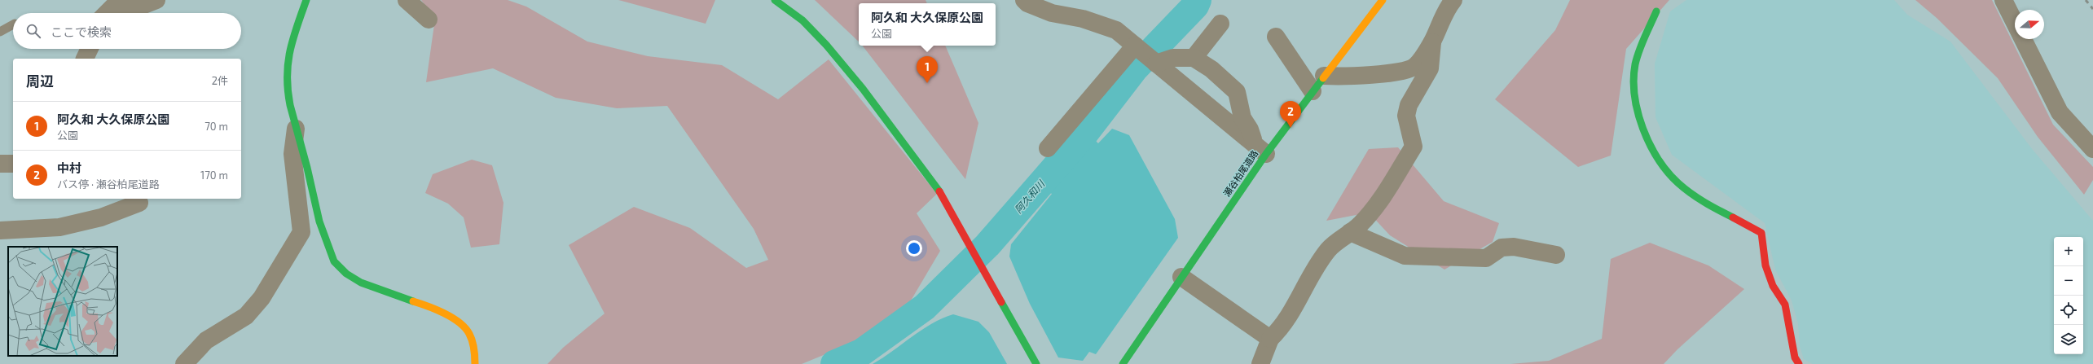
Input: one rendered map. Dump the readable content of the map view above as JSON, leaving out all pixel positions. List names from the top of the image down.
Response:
{
  "streets": {
    "street": ["瀬谷柏尾道路"]
  },
  "water": ["阿久和川"],
  "north": "right",
  "page": {
    "popup": ["阿久和 大久保原公園", "公園"],
    "search": "ここで検索",
    "pins": ["1", "2"],
    "heading": ["周辺", "2件"],
    "list": [
      {
        "mark": "1",
        "name": "阿久和 大久保原公園",
        "note": "公園",
        "value": "70 m"
      },
      {
        "mark": "2",
        "name": "中村",
        "note": "バス停 · 瀬谷柏尾道路",
        "value": "170 m"
      }
    ],
    "map_buttons": ["+", "−"]
  }
}
